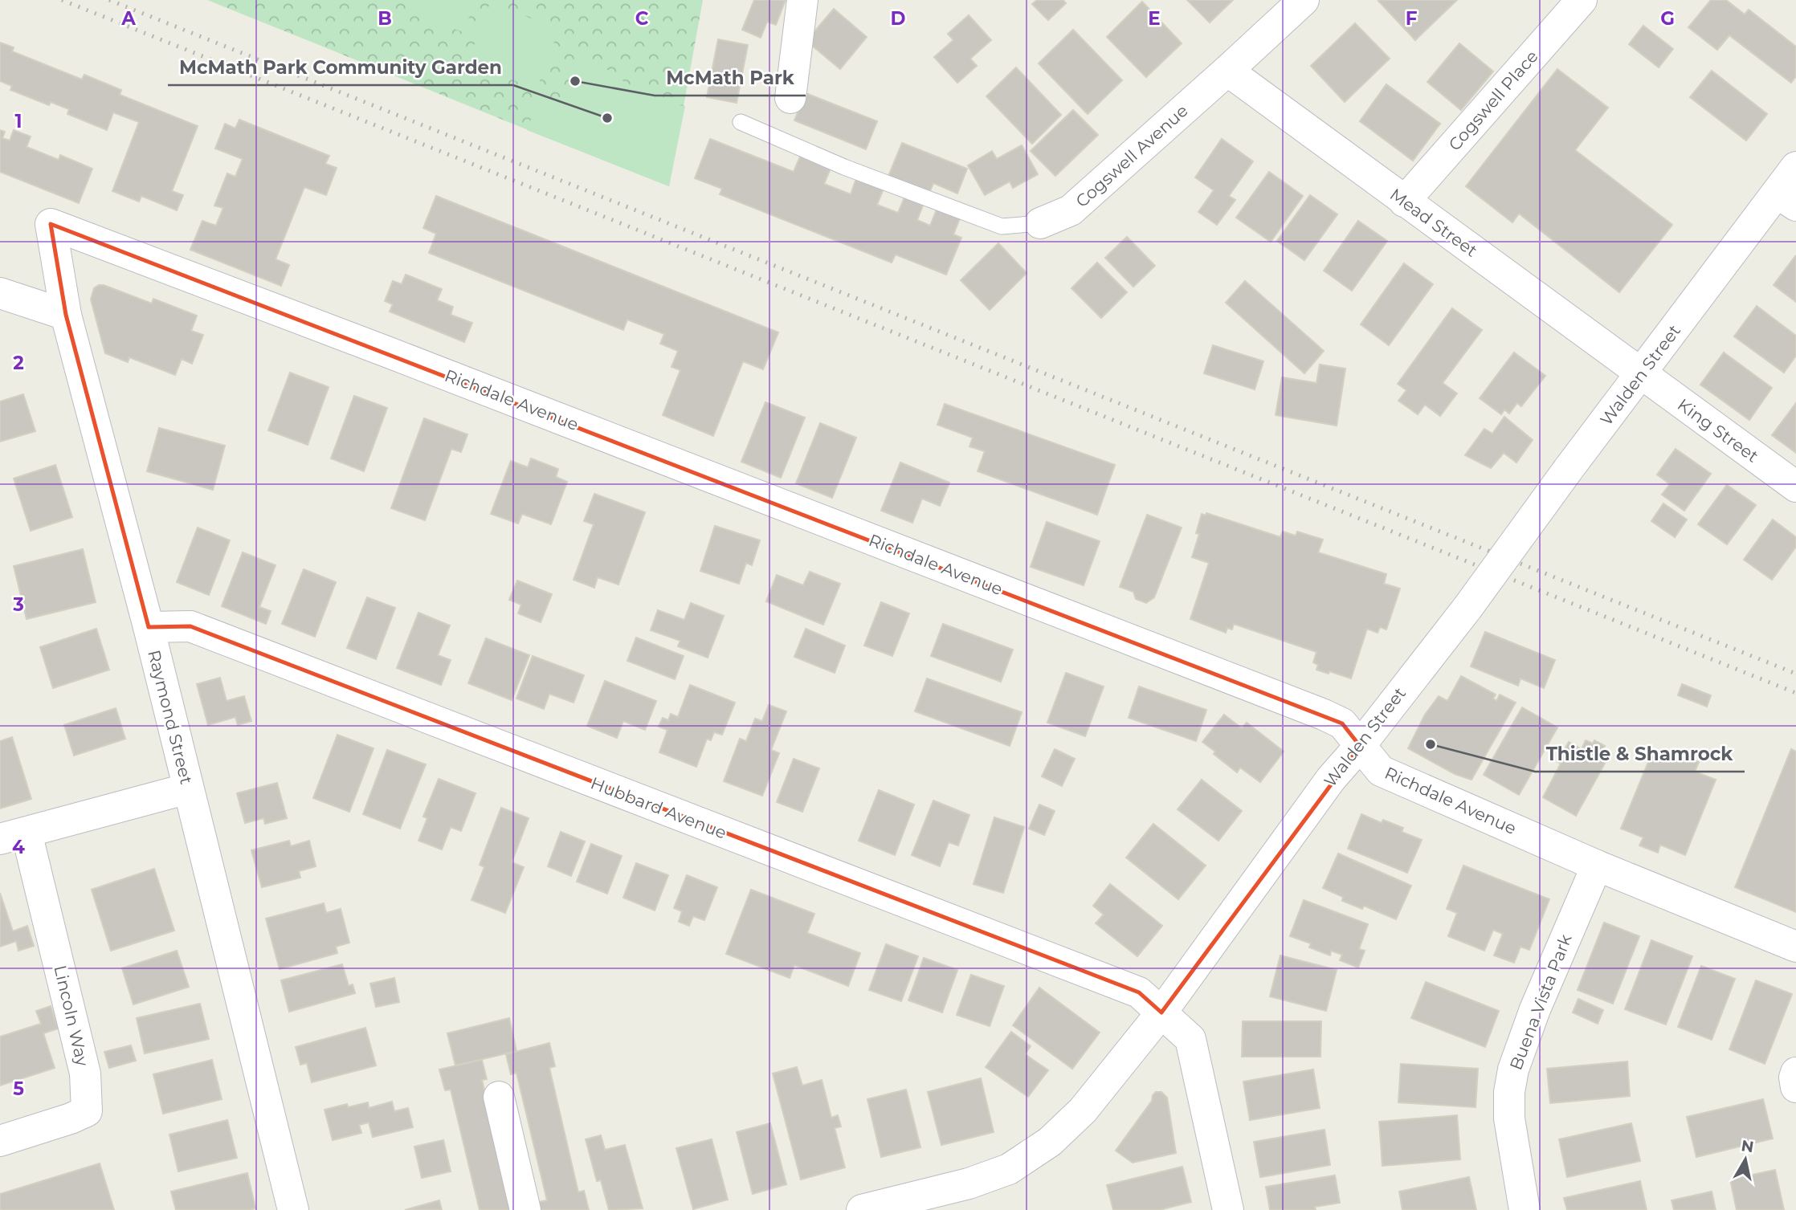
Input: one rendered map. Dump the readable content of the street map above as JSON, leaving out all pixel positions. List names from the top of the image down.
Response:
{
  "streets": {
    "street": [
      "Cogswell Place",
      "Cogswell Avenue",
      "Mead Street",
      "Walden Street",
      "Richdale Avenue",
      "King Street",
      "Raymond Street",
      "Hubbard Avenue",
      "Buena Vista Park",
      "Lincoln Way"
    ]
  },
  "crossings": [
    ["Cogswell Place", "Mead Street"],
    ["Cogswell Avenue", "Mead Street"],
    ["Mead Street", "Walden Street"],
    ["Mead Street", "King Street"],
    ["Walden Street", "Richdale Avenue"],
    ["Walden Street", "King Street"],
    ["Walden Street", "Hubbard Avenue"],
    ["Richdale Avenue", "Raymond Street"],
    ["Richdale Avenue", "Buena Vista Park"],
    ["Raymond Street", "Hubbard Avenue"]
  ],
  "places": ["McMath Park", "McMath Park Community Garden", "Thistle & Shamrock"],
  "north": "top",
  "grid": {
    "columns": [
      "A",
      "B",
      "C",
      "D",
      "E",
      "F",
      "G"
    ],
    "rows": [
      "1",
      "2",
      "3",
      "4",
      "5"
    ]
  }
}
